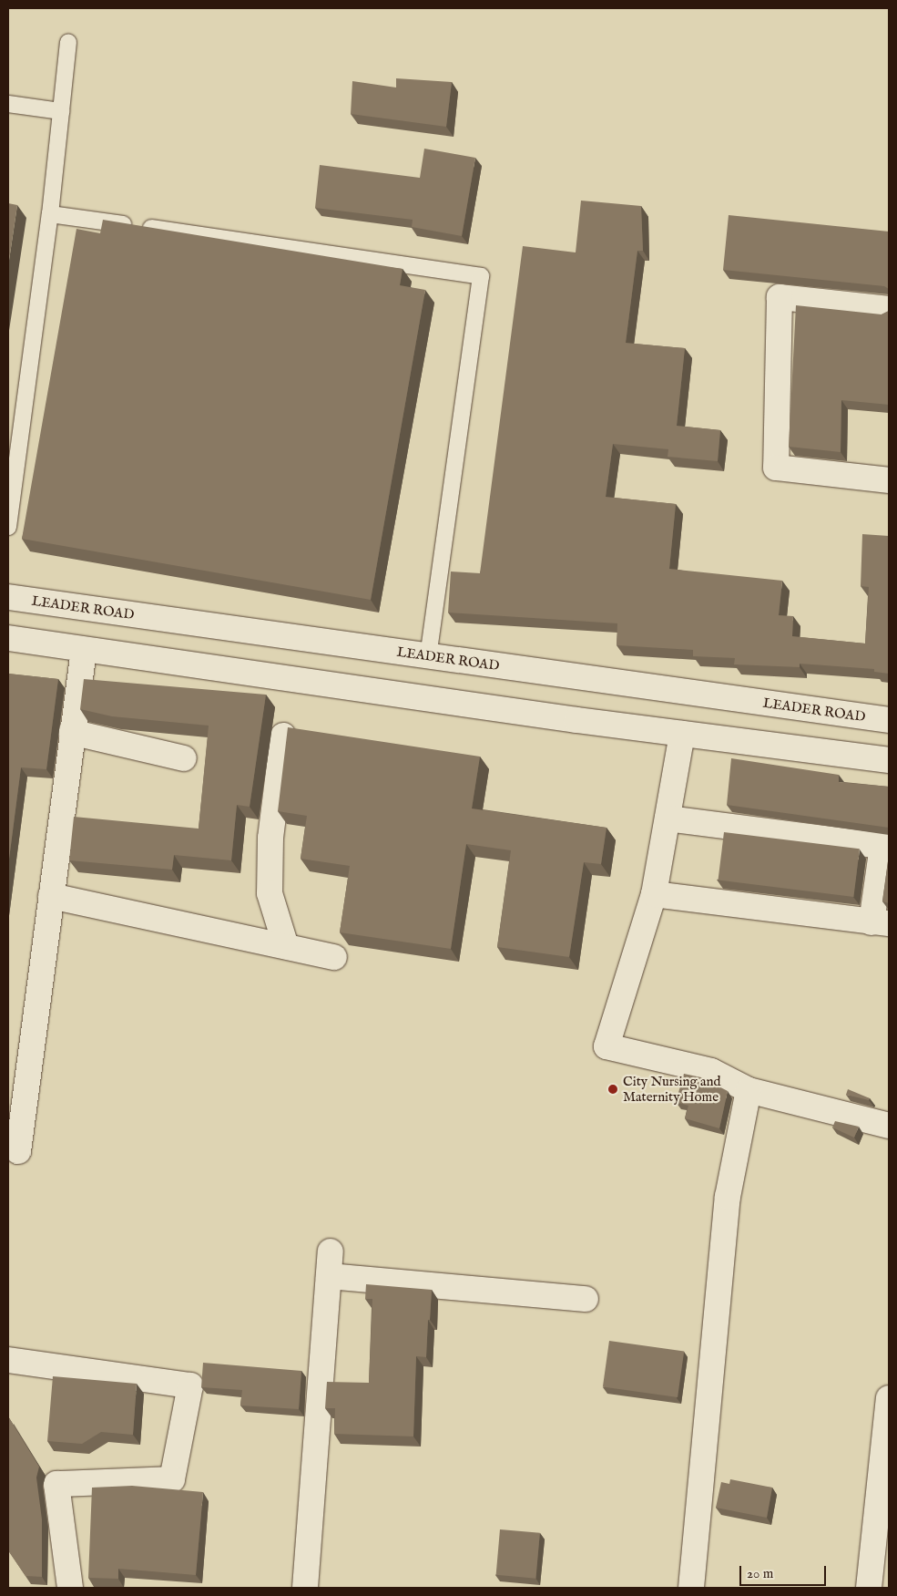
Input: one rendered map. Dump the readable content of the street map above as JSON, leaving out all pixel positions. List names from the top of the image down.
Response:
{
  "streets": {
    "street": ["LEADER ROAD"]
  },
  "places": ["City Nursing and Maternity Home"],
  "scale_bar": "20 m"
}
